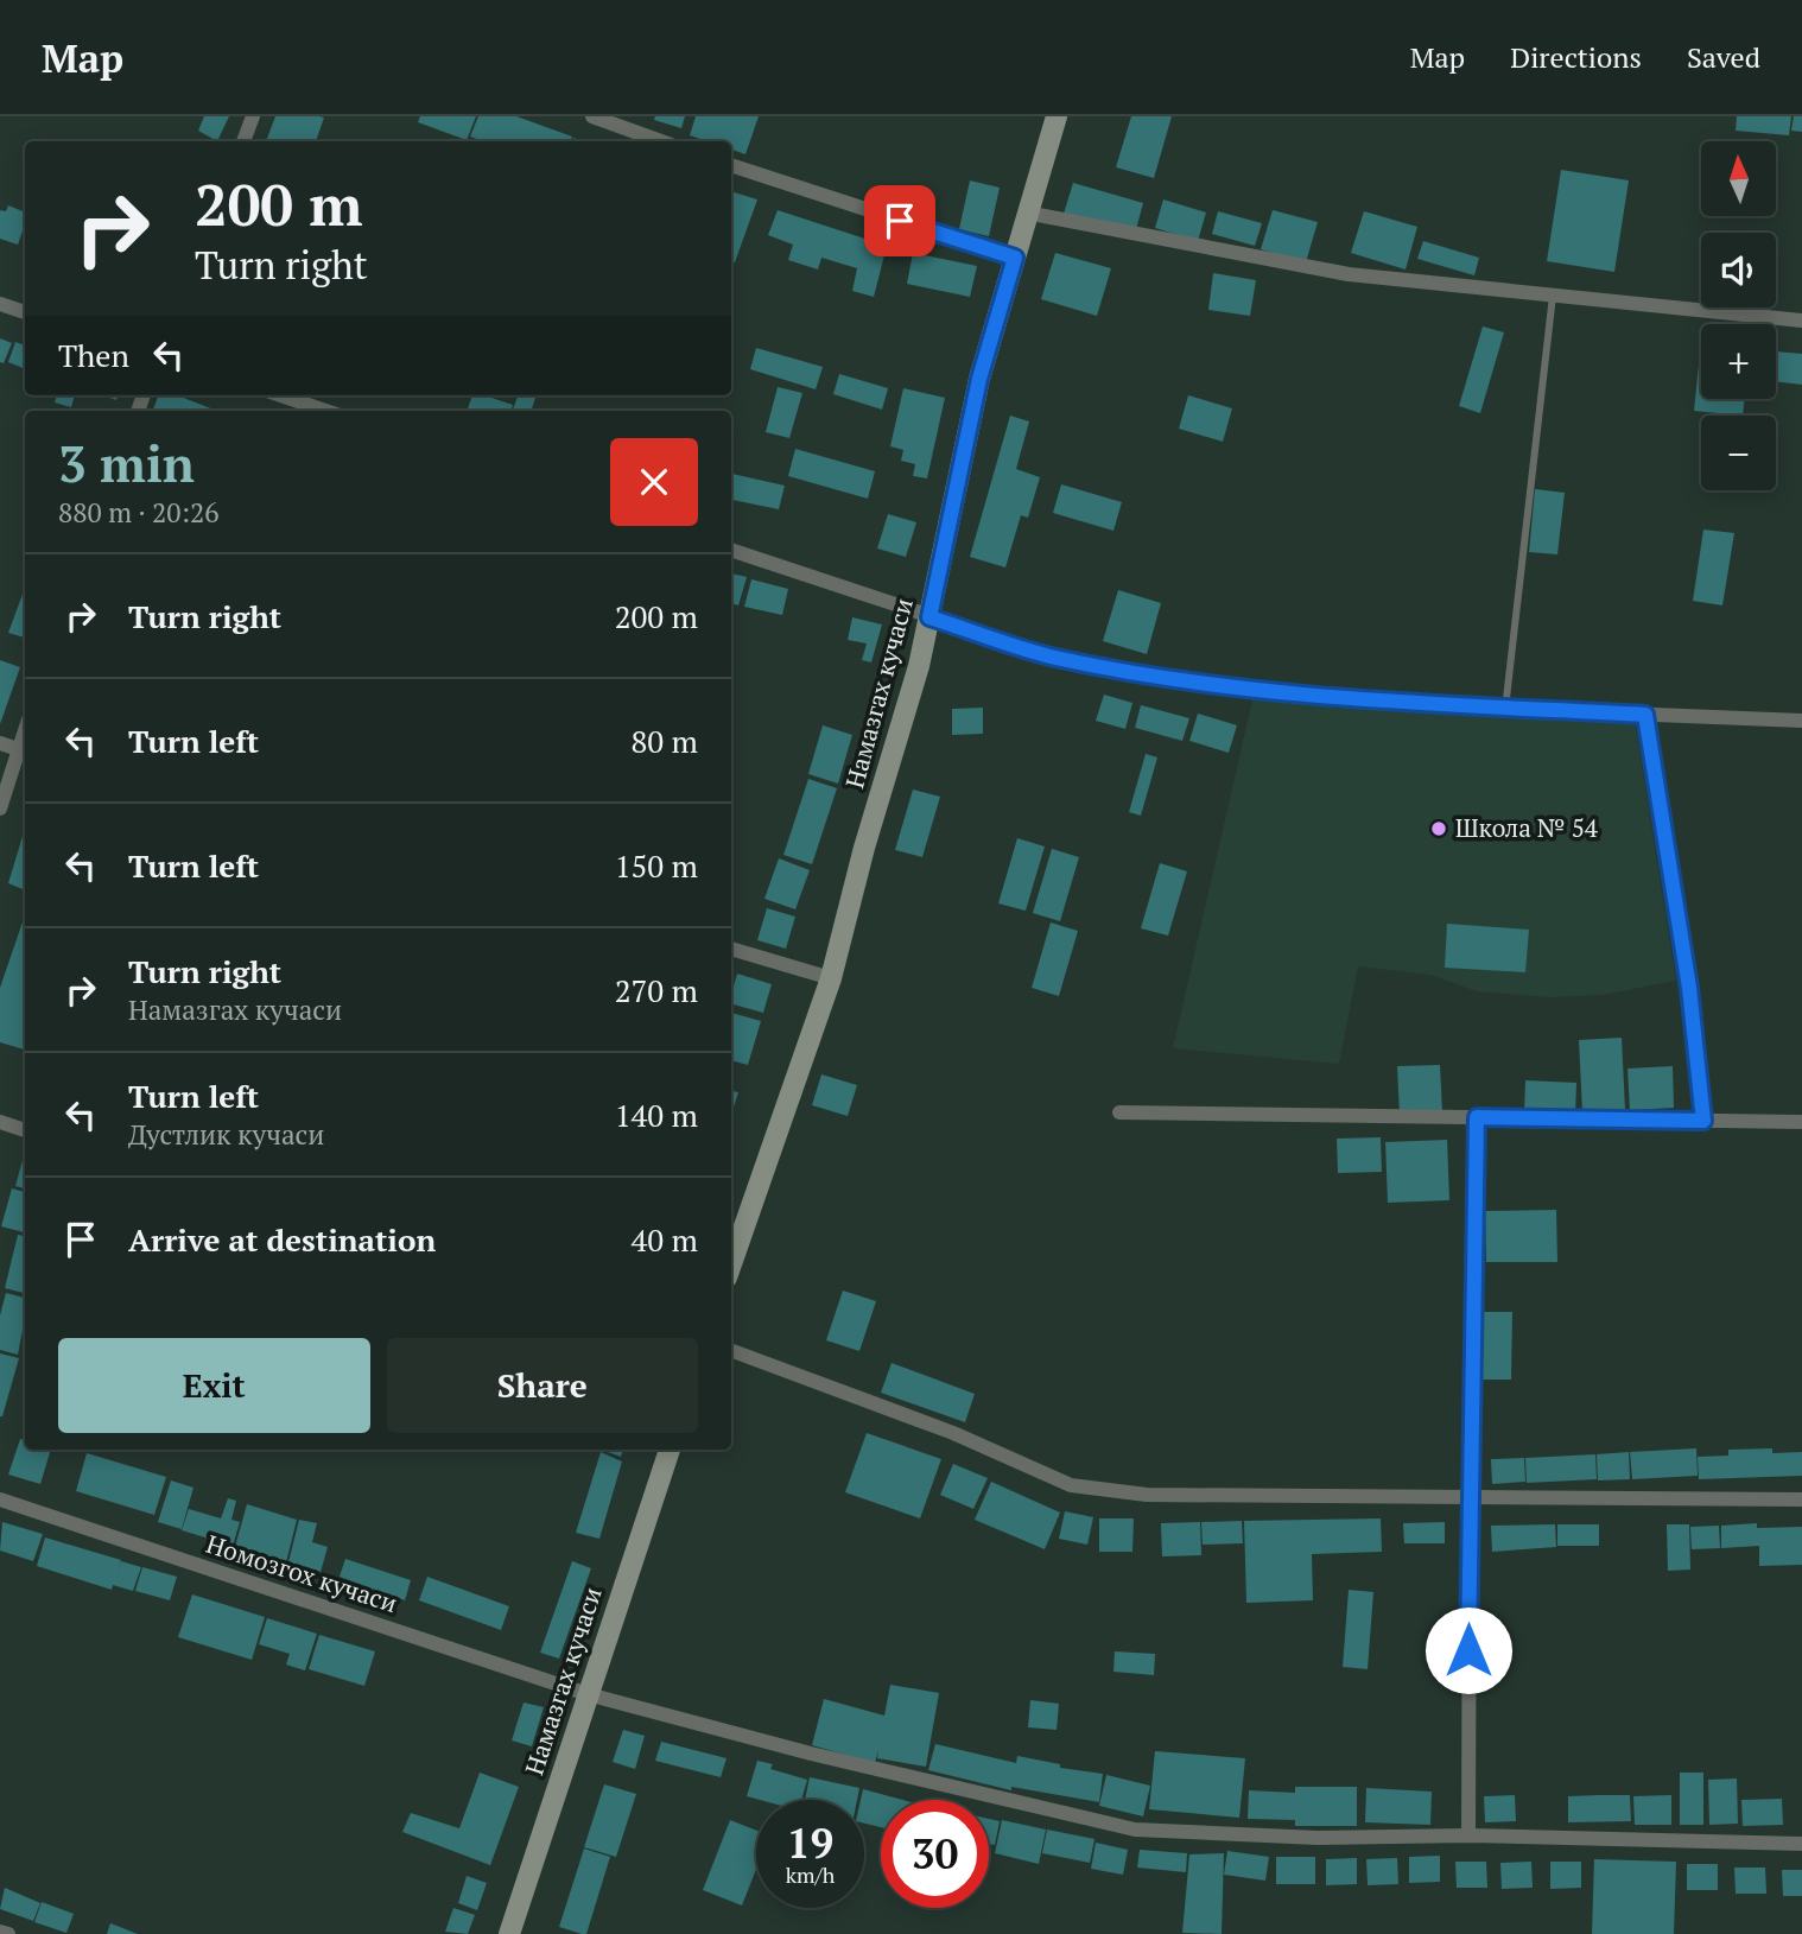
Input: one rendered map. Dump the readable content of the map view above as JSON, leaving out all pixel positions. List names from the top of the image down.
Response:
{
  "streets": {
    "street": ["Намазгах кучаси", "Номозгох кучаси"]
  },
  "crossings": [
    ["Намазгах кучаси", "Номозгох кучаси"]
  ],
  "places": ["Школа № 54"],
  "north": "top",
  "page": {
    "header": "Map",
    "nav": ["Map", "Directions", "Saved"],
    "map_buttons": ["+", "−"],
    "turn": ["200 m", "Turn right"],
    "then": "Then",
    "heading": ["3 min", "880 m · 20:26"],
    "list": [
      {
        "name": "Turn right",
        "value": "200 m"
      },
      {
        "name": "Turn left",
        "value": "80 m"
      },
      {
        "name": "Turn left",
        "value": "150 m"
      },
      {
        "name": "Turn right",
        "note": "Намазгах кучаси",
        "value": "270 m"
      },
      {
        "name": "Turn left",
        "note": "Дустлик кучаси",
        "value": "140 m"
      },
      {
        "name": "Arrive at destination",
        "value": "40 m"
      }
    ],
    "buttons": ["Exit", "Share"],
    "speed": "19 km/h",
    "limit": "30"
  }
}
